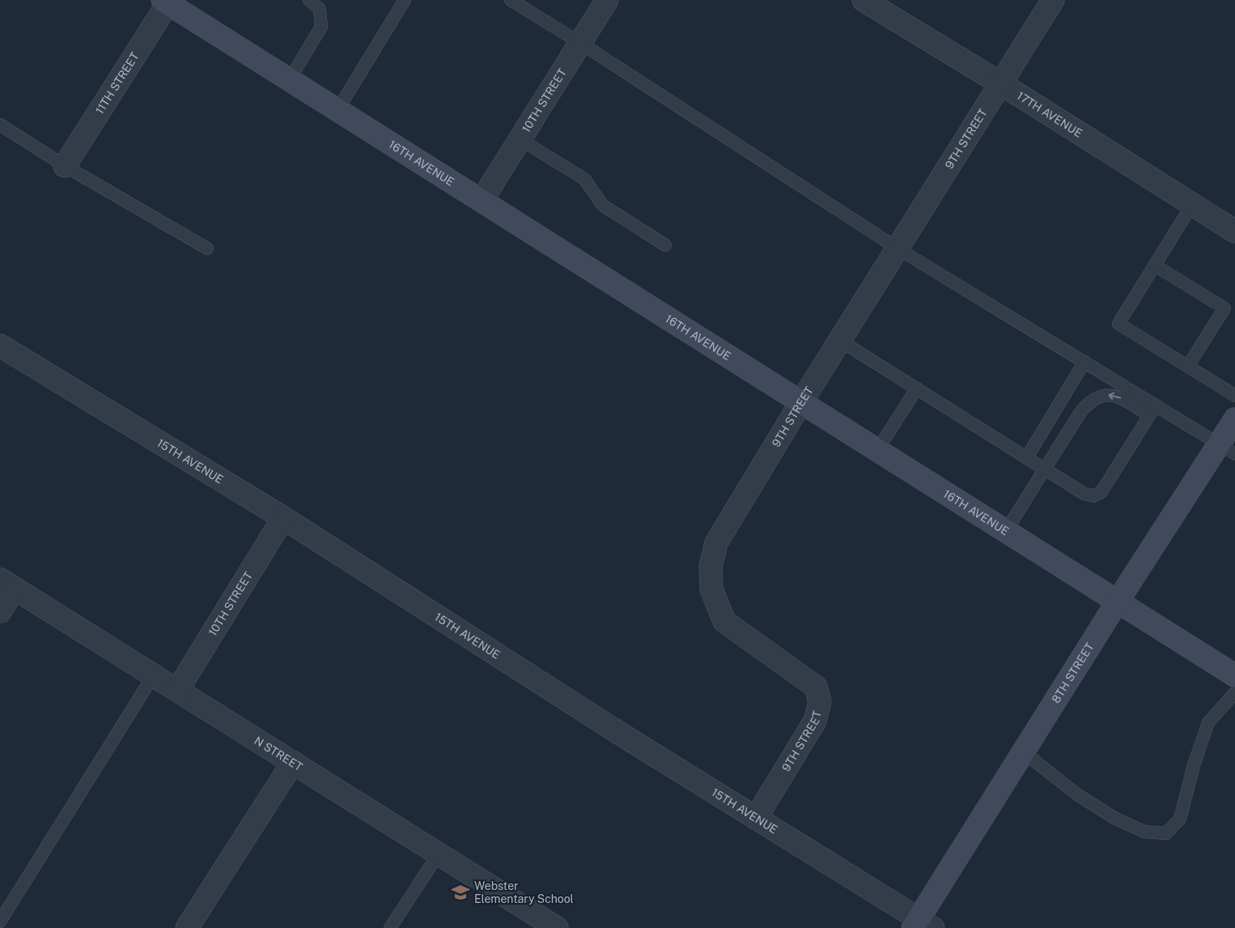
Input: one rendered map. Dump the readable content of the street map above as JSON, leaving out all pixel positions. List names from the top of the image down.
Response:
{
  "streets": {
    "main road": ["16TH AVENUE", "8TH STREET"],
    "street": [
      "11TH STREET",
      "10TH STREET",
      "17TH AVENUE",
      "9TH STREET",
      "15TH AVENUE",
      "N STREET"
    ]
  },
  "crossings": [
    ["11TH STREET", "16TH AVENUE"],
    ["10TH STREET", "16TH AVENUE"],
    ["10TH STREET", "15TH AVENUE"],
    ["10TH STREET", "N STREET"],
    ["17TH AVENUE", "9TH STREET"],
    ["9TH STREET", "16TH AVENUE"],
    ["9TH STREET", "15TH AVENUE"],
    ["16TH AVENUE", "8TH STREET"],
    ["15TH AVENUE", "8TH STREET"]
  ],
  "places": {
    "school or university": ["Webster Elementary School"]
  }
}
